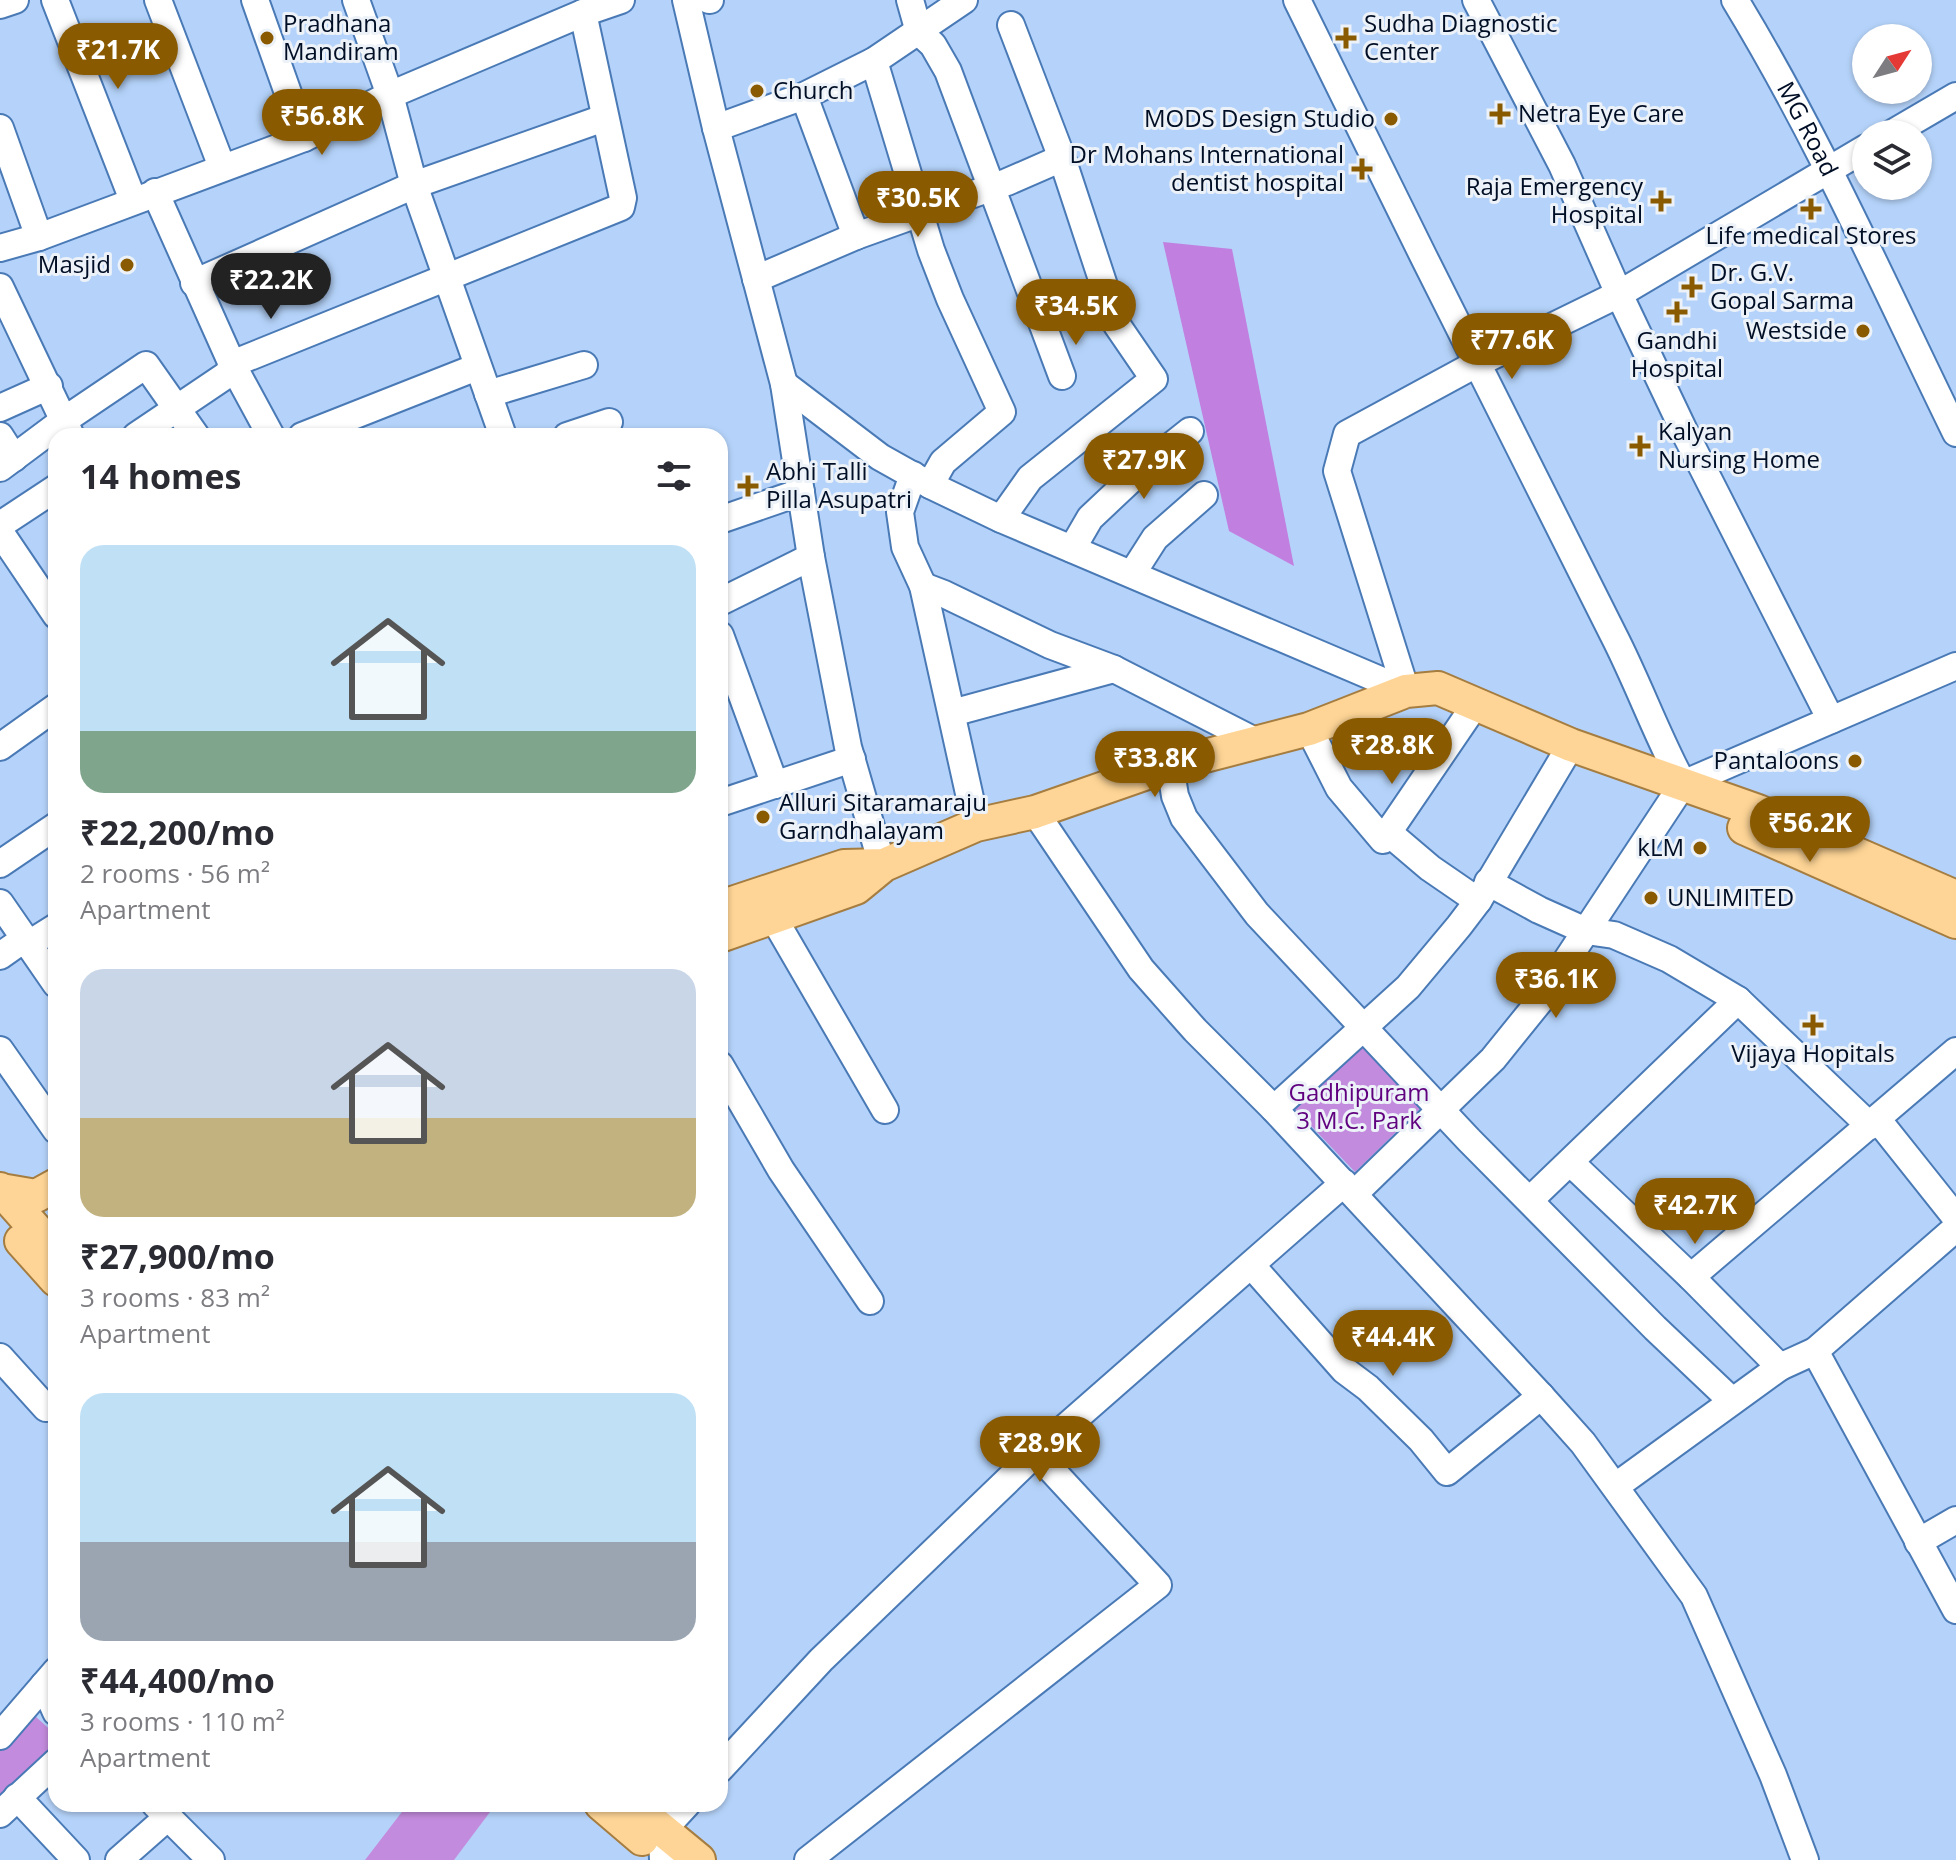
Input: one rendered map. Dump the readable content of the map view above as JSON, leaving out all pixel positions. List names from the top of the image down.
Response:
{
  "streets": {
    "street": ["MG Road"]
  },
  "parks": ["Gadhipuram 3 M.C. Park"],
  "places": {
    "other": [
      "Pradhana Mandiram",
      "Church",
      "MODS Design Studio",
      "Masjid",
      "Westside",
      "Pantaloons",
      "Alluri Sitaramaraju Garndhalayam",
      "kLM",
      "UNLIMITED"
    ],
    "health": [
      "Sudha Diagnostic Center",
      "Netra Eye Care",
      "Dr Mohans International dentist hospital",
      "Raja Emergency Hospital",
      "Life medical Stores",
      "Dr. G.V. Gopal Sarma",
      "Gandhi Hospital",
      "Kalyan Nursing Home",
      "Abhi Talli Pilla Asupatri",
      "Vijaya Hopitals"
    ]
  },
  "north": "top right",
  "page": {
    "price": [
      "₹21.7K",
      "₹56.8K",
      "₹30.5K",
      "₹22.2K",
      "₹34.5K",
      "₹77.6K",
      "₹27.9K",
      "₹28.8K",
      "₹33.8K",
      "₹56.2K",
      "₹36.1K",
      "₹42.7K",
      "₹44.4K",
      "₹28.9K"
    ],
    "heading": "14 homes",
    "list": [
      {
        "name": "₹22,200/mo",
        "note": "2 rooms · 56 m² · Apartment"
      },
      {
        "name": "₹27,900/mo",
        "note": "3 rooms · 83 m² · Apartment"
      },
      {
        "name": "₹44,400/mo",
        "note": "3 rooms · 110 m² · Apartment"
      }
    ]
  }
}
